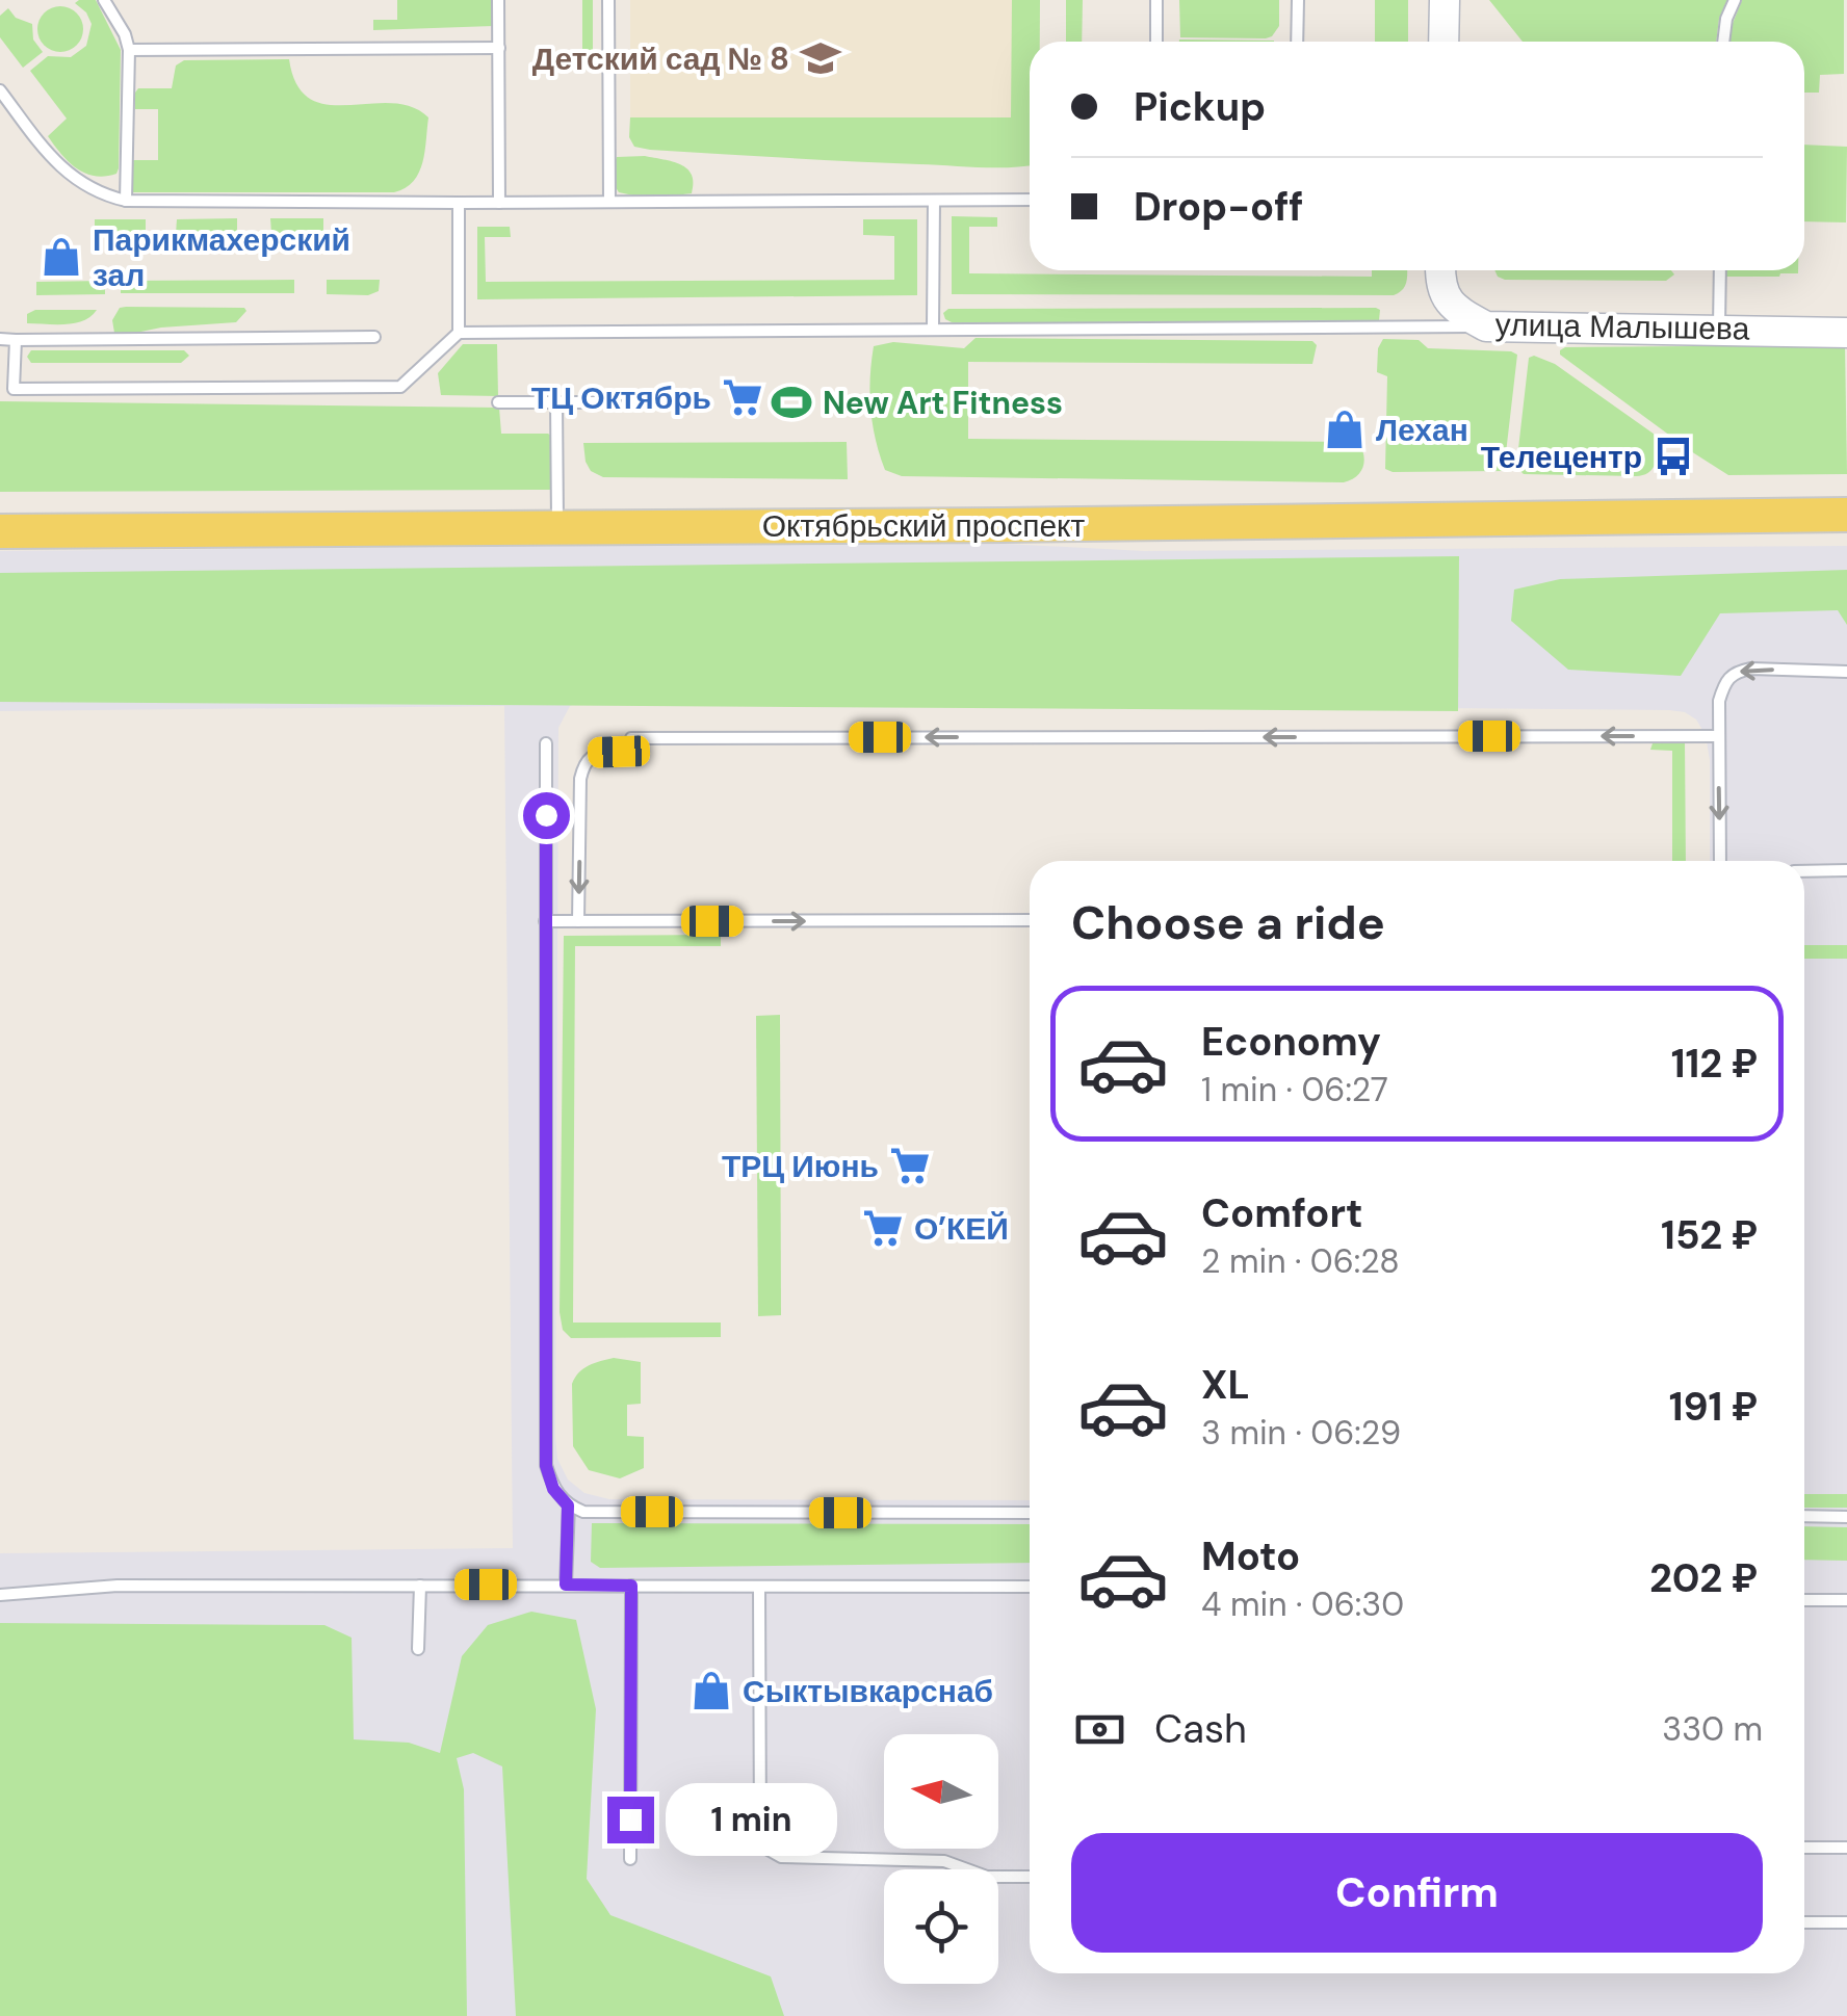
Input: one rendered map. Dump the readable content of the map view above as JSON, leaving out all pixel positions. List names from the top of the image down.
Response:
{
  "streets": {
    "main road": ["Октябрьский проспект"],
    "street": ["улица Малышева"]
  },
  "places": {
    "school or university": ["Детский сад № 8"],
    "shop": ["Парикмахерский зал", "Лехан", "Сыктывкарснаб"],
    "supermarket": ["ТЦ Октябрь", "ТРЦ Июнь", "О’КЕЙ"],
    "sports": ["New Art Fitness"],
    "bus stop": ["Телецентр"]
  },
  "north": "left",
  "page": {
    "banner": ["Pickup", "Drop-off"],
    "heading": "Choose a ride",
    "list": [
      {
        "name": "Economy",
        "note": "1 min · 06:27",
        "value": "112 ₽"
      },
      {
        "name": "Comfort",
        "note": "2 min · 06:28",
        "value": "152 ₽"
      },
      {
        "name": "XL",
        "note": "3 min · 06:29",
        "value": "191 ₽"
      },
      {
        "name": "Moto",
        "note": "4 min · 06:30",
        "value": "202 ₽"
      }
    ],
    "pay": ["Cash", "330 m"],
    "bubble": "1 min",
    "buttons": "Confirm"
  }
}
